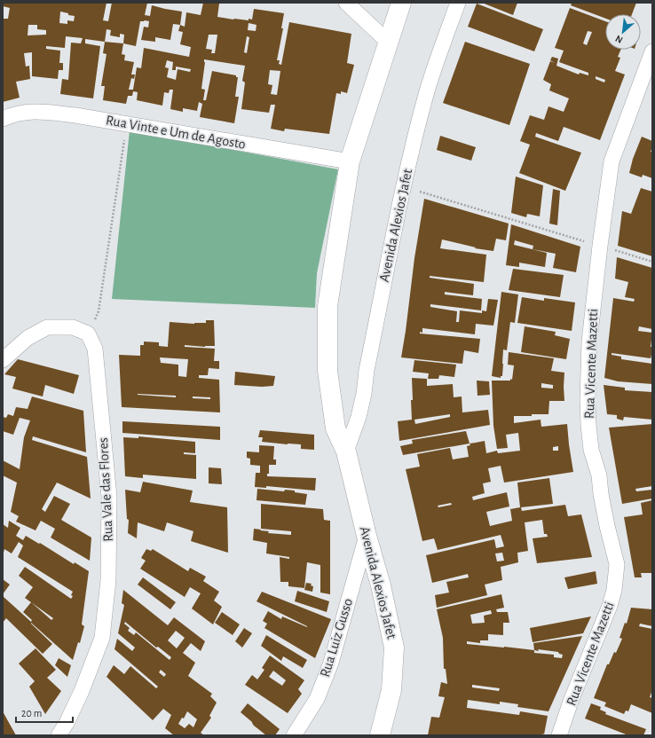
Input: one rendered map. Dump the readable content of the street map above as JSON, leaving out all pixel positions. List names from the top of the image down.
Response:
{
  "streets": {
    "main road": ["Avenida Alexios Jafet"],
    "street": [
      "Rua Vinte e Um de Agosto",
      "Rua Vicente Mazetti",
      "Rua Vale das Flores",
      "Rua Luiz Gusso"
    ]
  },
  "crossings": [
    ["Rua Vinte e Um de Agosto", "Avenida Alexios Jafet"],
    ["Avenida Alexios Jafet", "Rua Luiz Gusso"]
  ],
  "scale_bar": "20 m",
  "north": "bottom left"
}
